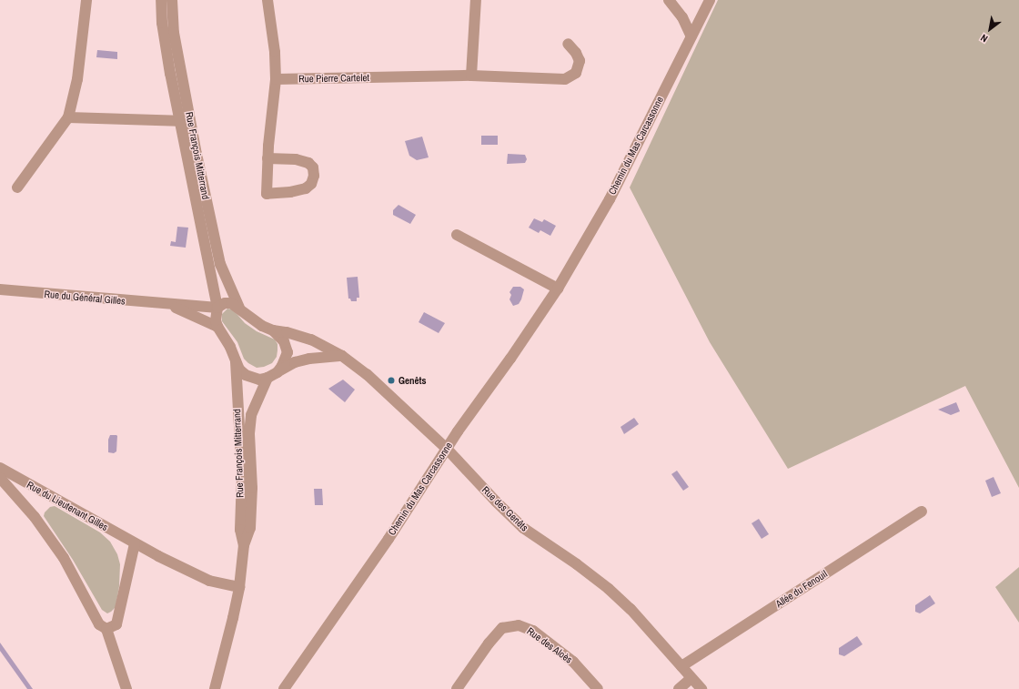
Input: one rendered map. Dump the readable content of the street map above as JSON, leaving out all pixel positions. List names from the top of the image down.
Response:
{
  "streets": {
    "street": [
      "Rue Pierre Cartelet",
      "Chemin du Mas Carcassonne",
      "Rue François Mitterrand",
      "Rue du Général Gilles",
      "Rue du Lieutenant Gilles",
      "Rue des Genêts",
      "Allée du Fenouil",
      "Rue des Aloès"
    ]
  },
  "crossings": [
    ["Chemin du Mas Carcassonne", "Rue des Genêts"],
    ["Rue François Mitterrand", "Rue du Général Gilles"],
    ["Rue François Mitterrand", "Rue du Lieutenant Gilles"],
    ["Rue des Genêts", "Allée du Fenouil"]
  ],
  "places": ["Genêts"],
  "north": "bottom left"
}
